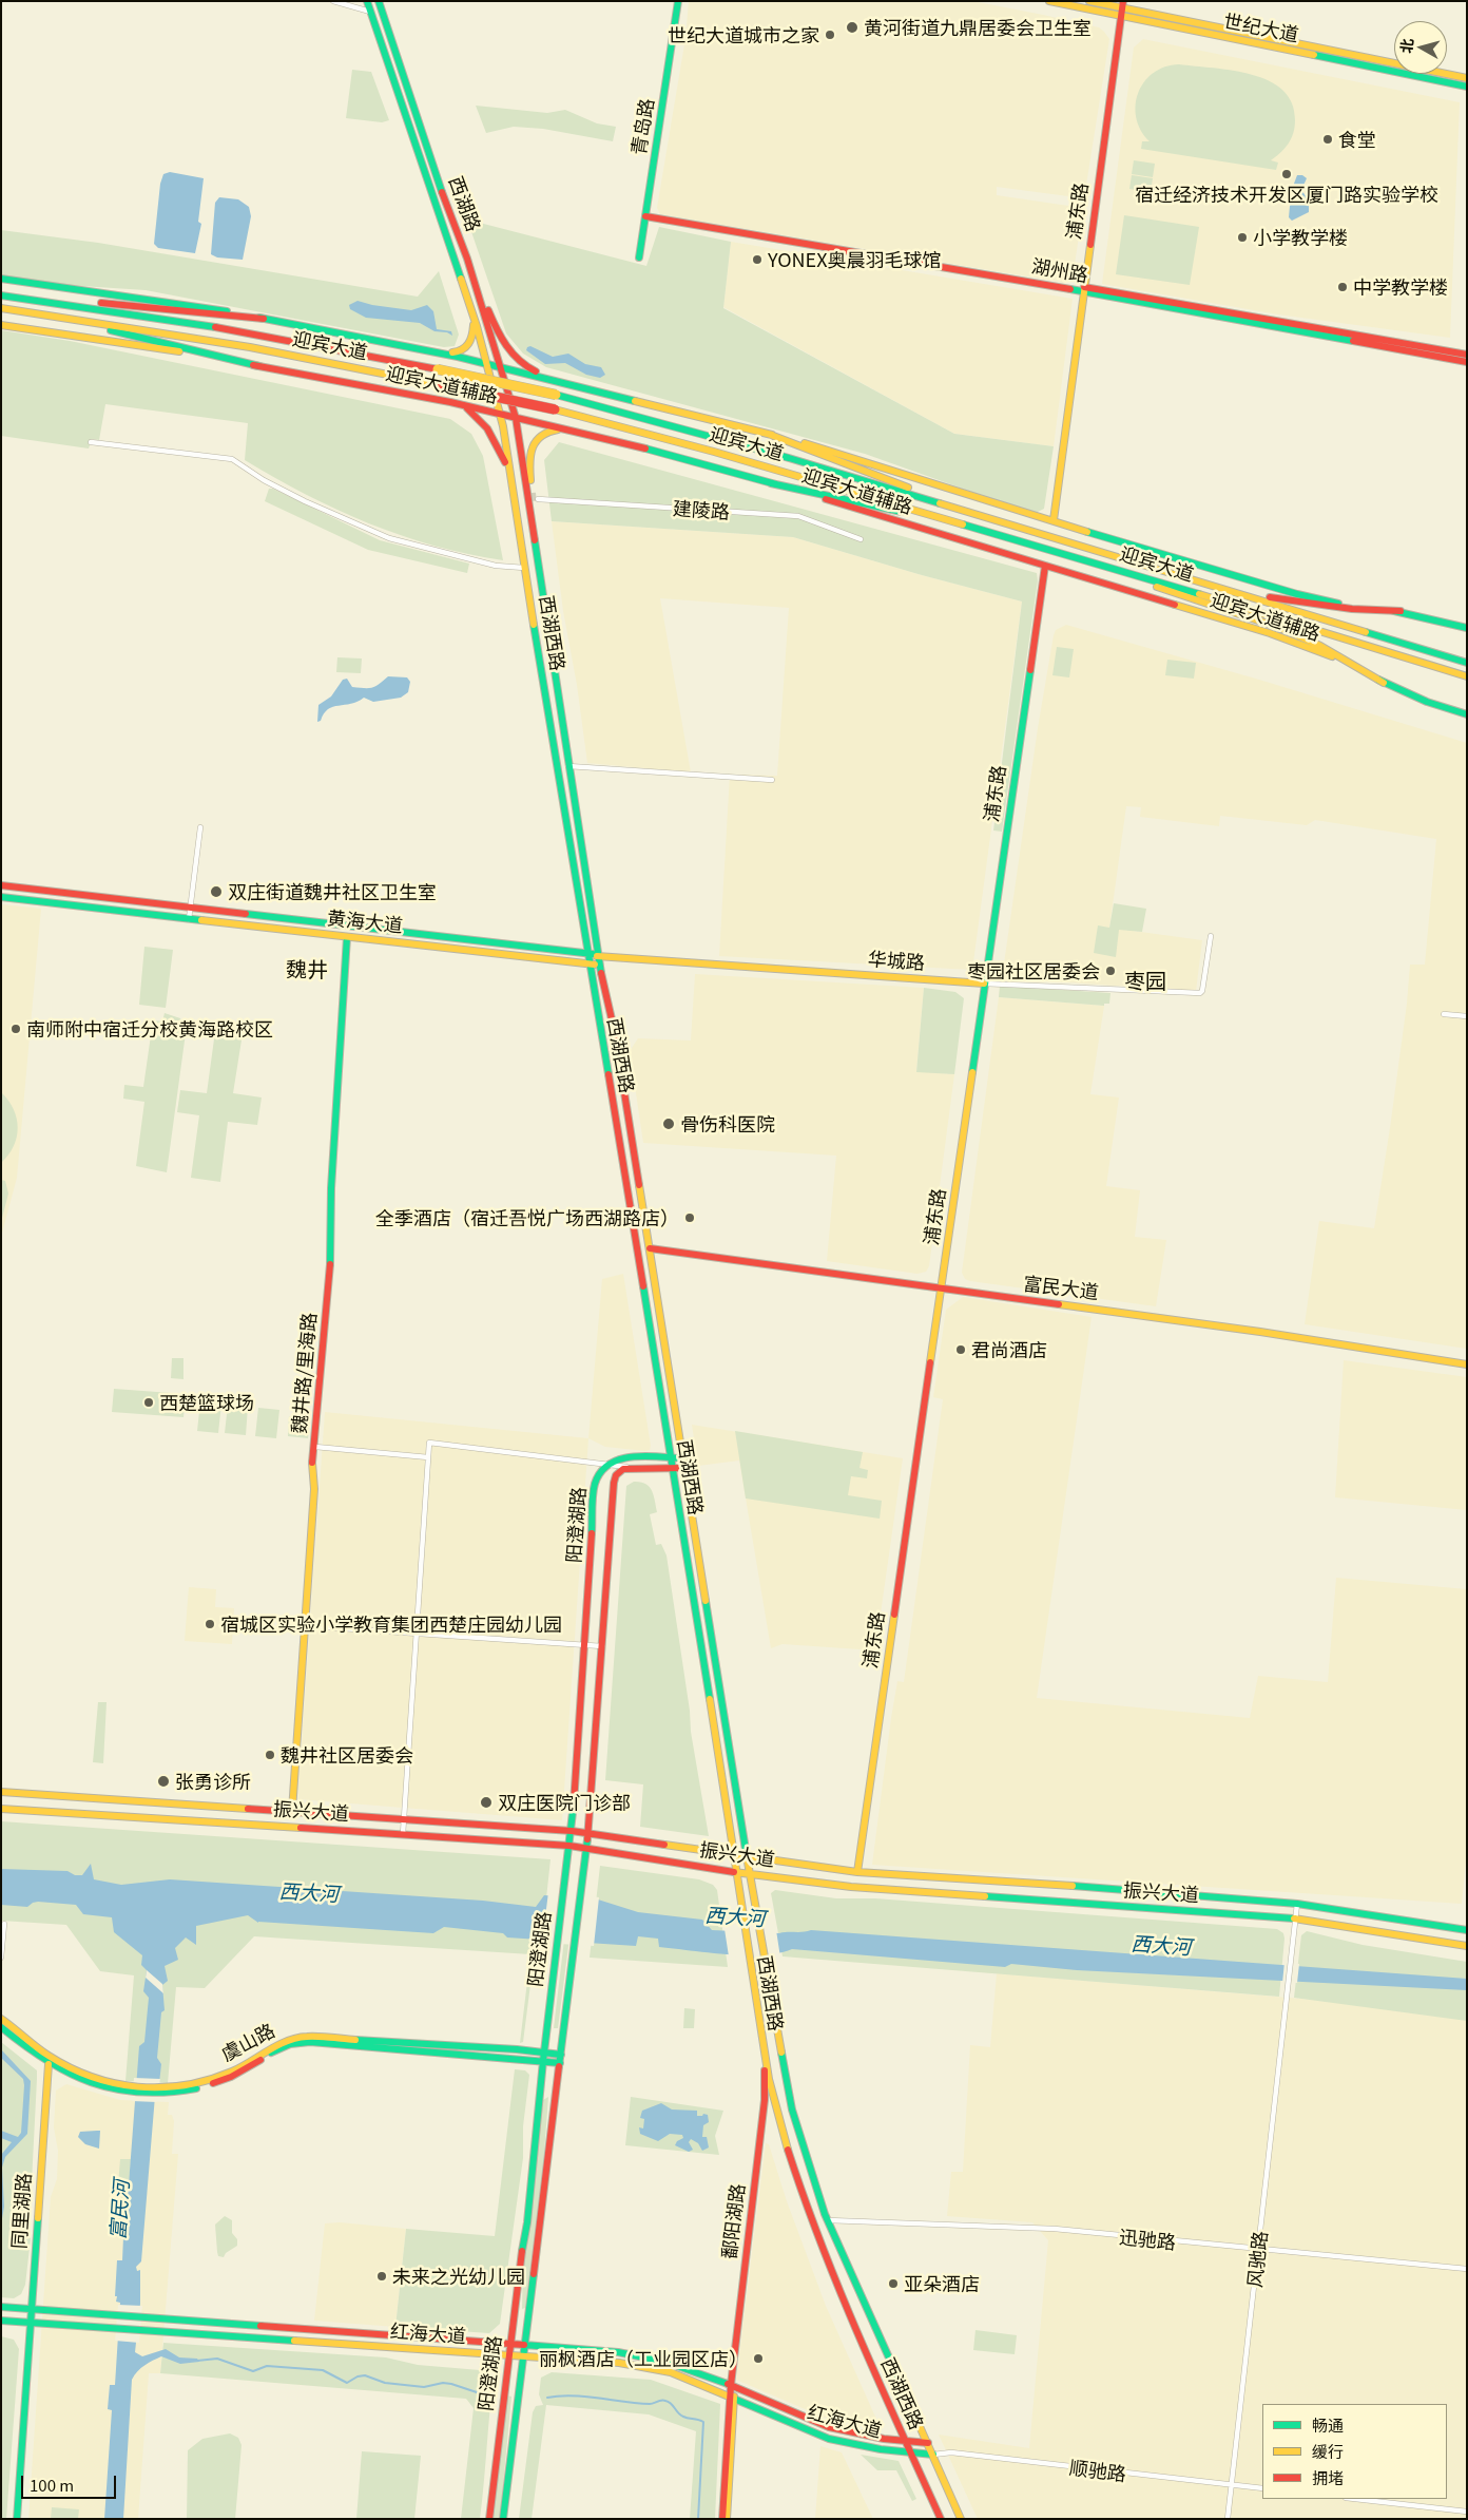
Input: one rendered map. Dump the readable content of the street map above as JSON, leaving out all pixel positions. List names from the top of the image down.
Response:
{
  "streets": {
    "main road": [
      "世纪大道",
      "青岛路",
      "西湖路",
      "浦东路",
      "湖州路",
      "迎宾大道",
      "迎宾大道辅路",
      "西湖西路",
      "黄海大道",
      "华城路",
      "富民大道",
      "魏井路/里海路",
      "阳澄湖路",
      "振兴大道",
      "虞山路",
      "同里湖路",
      "鄱阳湖路",
      "红海大道"
    ],
    "street": [
      "建陵路",
      "迅驰路",
      "风驰路",
      "顺驰路"
    ]
  },
  "crossings": [
    ["世纪大道", "浦东路"],
    ["青岛路", "湖州路"],
    ["西湖路", "迎宾大道辅路"],
    ["西湖路", "西湖西路"],
    ["浦东路", "湖州路"],
    ["浦东路", "迎宾大道辅路"],
    ["浦东路", "华城路"],
    ["浦东路", "富民大道"],
    ["浦东路", "振兴大道"],
    ["迎宾大道辅路", "西湖西路"],
    ["西湖西路", "黄海大道"],
    ["西湖西路", "华城路"],
    ["西湖西路", "富民大道"],
    ["西湖西路", "阳澄湖路"],
    ["西湖西路", "振兴大道"],
    ["西湖西路", "鄱阳湖路"],
    ["西湖西路", "迅驰路"],
    ["西湖西路", "红海大道"],
    ["西湖西路", "顺驰路"],
    ["黄海大道", "华城路"],
    ["黄海大道", "魏井路/里海路"],
    ["魏井路/里海路", "振兴大道"],
    ["阳澄湖路", "振兴大道"],
    ["阳澄湖路", "虞山路"],
    ["阳澄湖路", "红海大道"],
    ["振兴大道", "风驰路"],
    ["虞山路", "同里湖路"],
    ["同里湖路", "红海大道"],
    ["鄱阳湖路", "红海大道"],
    ["迅驰路", "风驰路"],
    ["风驰路", "顺驰路"],
    ["红海大道", "顺驰路"]
  ],
  "districts": ["魏井", "枣园"],
  "water": ["西大河", "富民河"],
  "places": [
    "黄河街道九鼎居委会卫生室",
    "世纪大道城市之家",
    "食堂",
    "宿迁经济技术开发区厦门路实验学校",
    "小学教学楼",
    "YONEX奥晨羽毛球馆",
    "中学教学楼",
    "双庄街道魏井社区卫生室",
    "枣园社区居委会",
    "南师附中宿迁分校黄海路校区",
    "骨伤科医院",
    "全季酒店（宿迁吾悦广场西湖路店）",
    "君尚酒店",
    "西楚篮球场",
    "宿城区实验小学教育集团西楚庄园幼儿园",
    "魏井社区居委会",
    "张勇诊所",
    "双庄医院门诊部",
    "未来之光幼儿园",
    "亚朵酒店",
    "丽枫酒店（工业园区店）"
  ],
  "legend": ["畅通", "缓行", "拥堵"],
  "scale_bar": "100 m",
  "north": "left"
}
